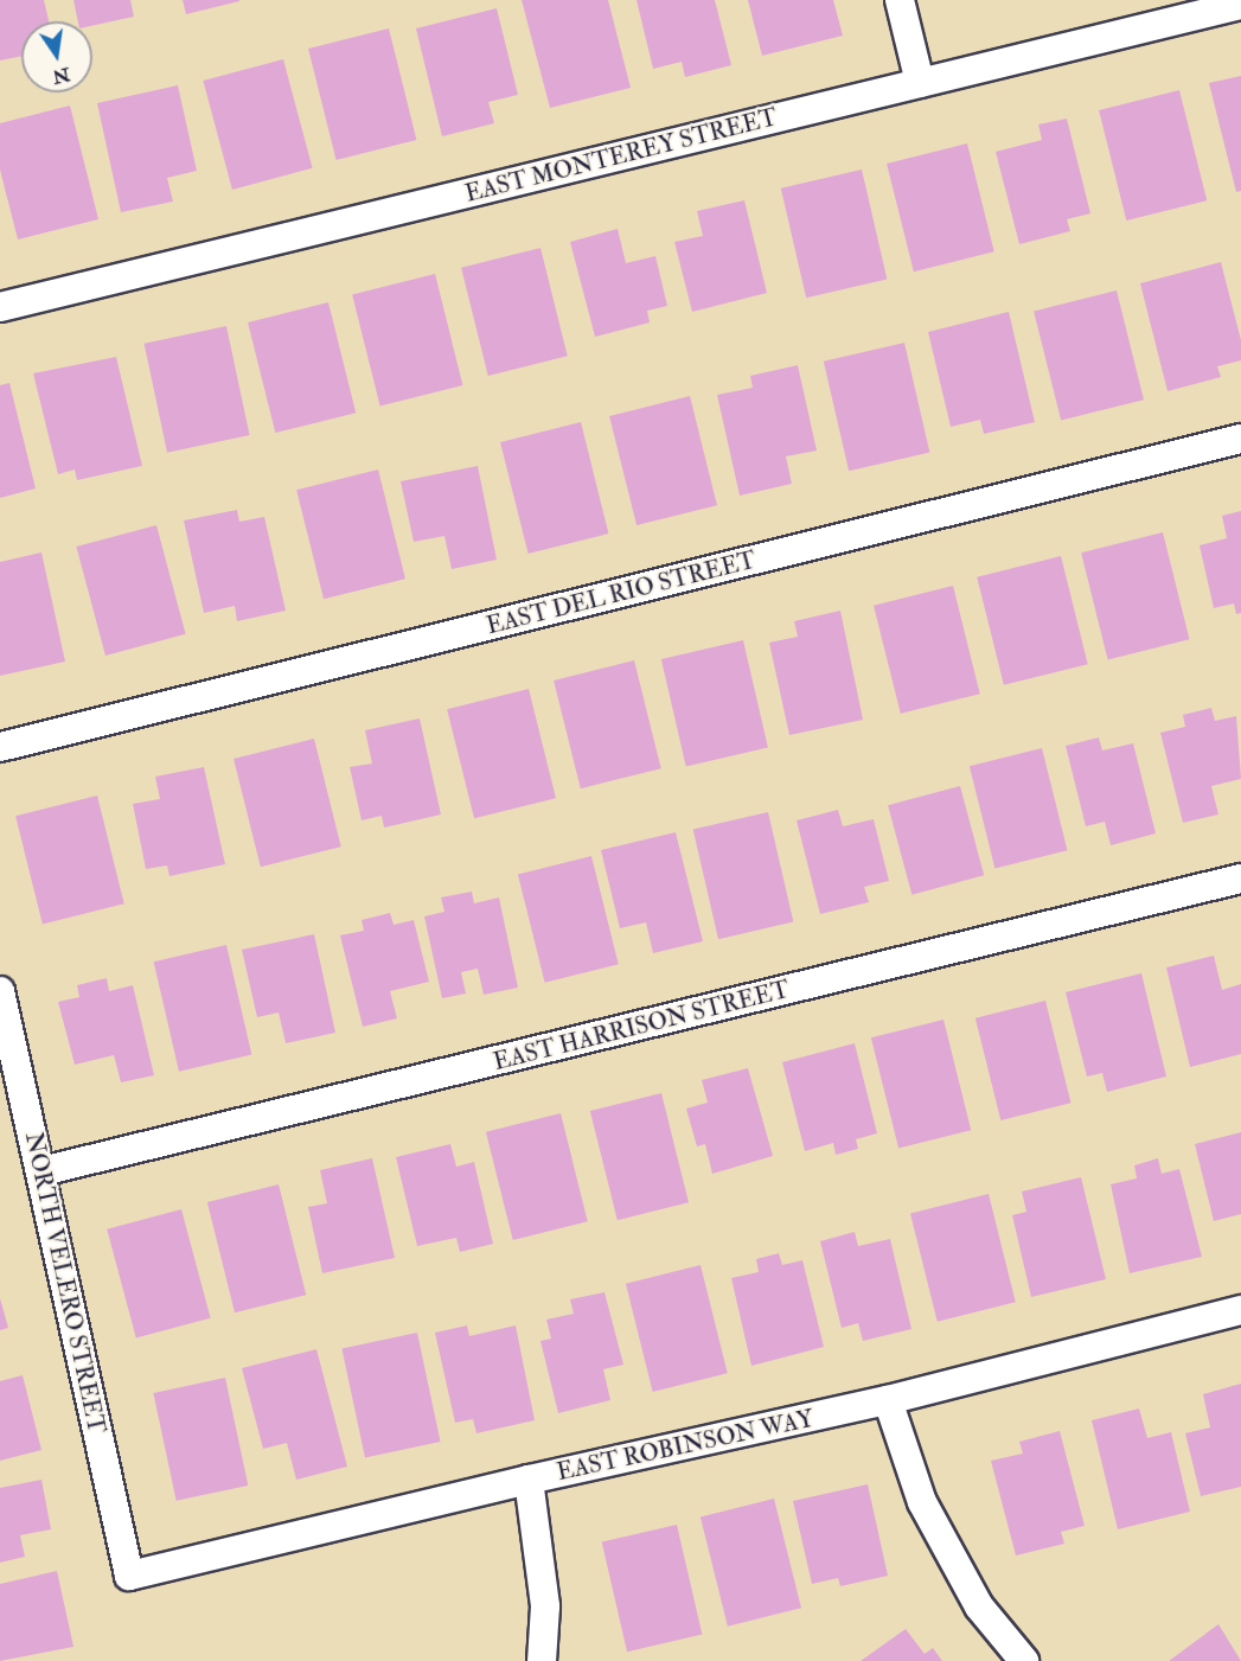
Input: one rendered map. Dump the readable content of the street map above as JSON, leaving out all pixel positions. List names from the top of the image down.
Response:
{
  "streets": {
    "street": [
      "EAST MONTEREY STREET",
      "EAST DEL RIO STREET",
      "EAST HARRISON STREET",
      "NORTH VELERO STREET",
      "EAST ROBINSON WAY"
    ]
  },
  "crossings": [
    ["EAST HARRISON STREET", "NORTH VELERO STREET"],
    ["NORTH VELERO STREET", "EAST ROBINSON WAY"]
  ],
  "north": "bottom"
}
